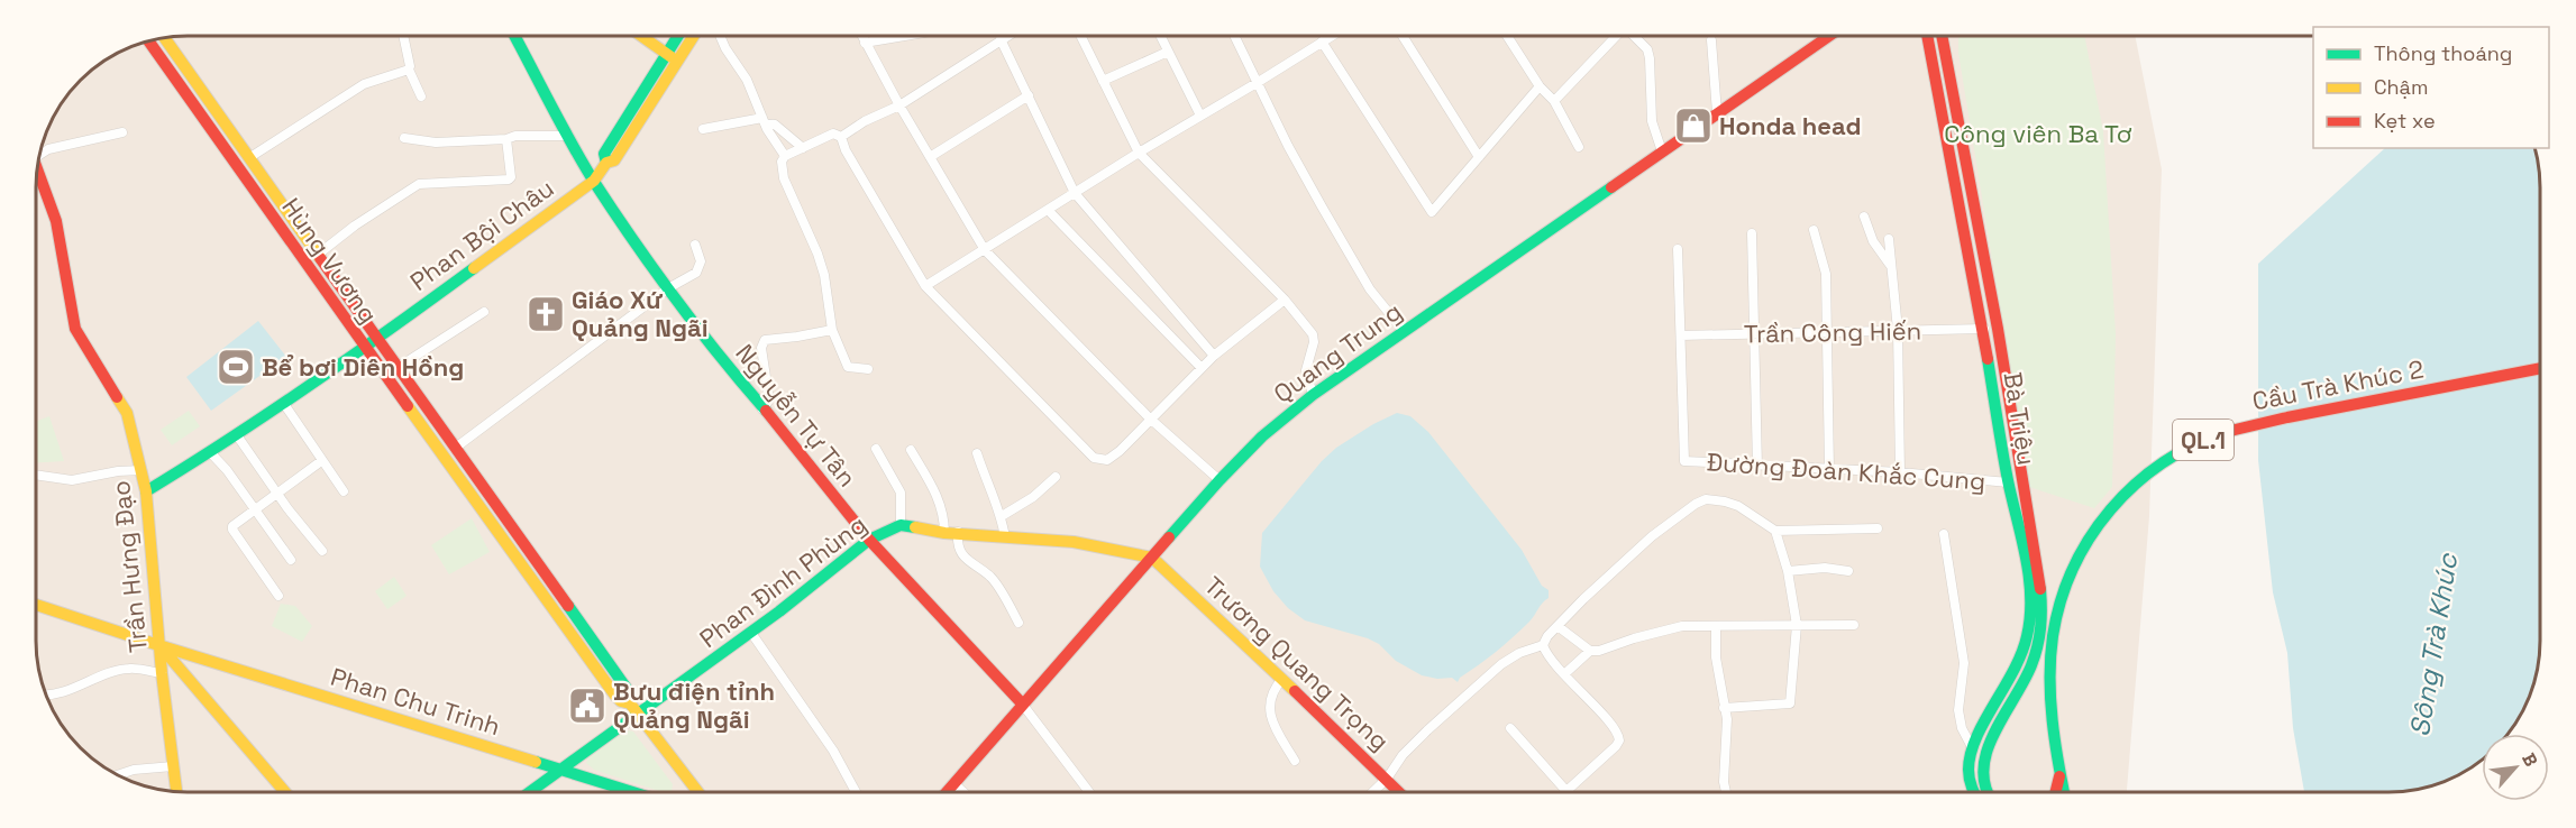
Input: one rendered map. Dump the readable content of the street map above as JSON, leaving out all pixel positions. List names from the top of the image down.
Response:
{
  "streets": {
    "main road": [
      "Phan Bội Châu",
      "Hùng Vương",
      "Quang Trung",
      "Cầu Trà Khúc 2",
      "Nguyễn Tự Tân",
      "Bà Triệu",
      "QL.1",
      "Trần Hưng Đạo",
      "Phan Đình Phùng",
      "Trương Quang Trọng",
      "Phan Chu Trinh"
    ],
    "street": ["Trần Công Hiến", "Đường Đoàn Khắc Cung"]
  },
  "crossings": [
    ["Phan Bội Châu", "Hùng Vương"],
    ["Phan Bội Châu", "Nguyễn Tự Tân"],
    ["Hùng Vương", "Phan Đình Phùng"],
    ["Trần Công Hiến", "Bà Triệu"],
    ["Trần Công Hiến", "Đường Đoàn Khắc Cung"],
    ["Quang Trung", "Nguyễn Tự Tân"],
    ["Quang Trung", "Phan Đình Phùng"],
    ["Quang Trung", "Trương Quang Trọng"],
    ["Cầu Trà Khúc 2", "QL.1"],
    ["Nguyễn Tự Tân", "Phan Đình Phùng"],
    ["Bà Triệu", "Đường Đoàn Khắc Cung"],
    ["Trần Hưng Đạo", "Phan Chu Trinh"],
    ["Phan Đình Phùng", "Trương Quang Trọng"],
    ["Phan Đình Phùng", "Phan Chu Trinh"]
  ],
  "water": ["Sông Trà Khúc"],
  "parks": ["Công viên Ba Tơ"],
  "places": {
    "shop": ["Honda head"],
    "church": ["Giáo Xứ Quảng Ngãi"],
    "sports": ["Bể bơi Diên Hồng"],
    "public building": ["Bưu điện tỉnh Quảng Ngãi"]
  },
  "legend": ["Thông thoáng", "Chậm", "Kẹt xe"],
  "north": "top right"
}
